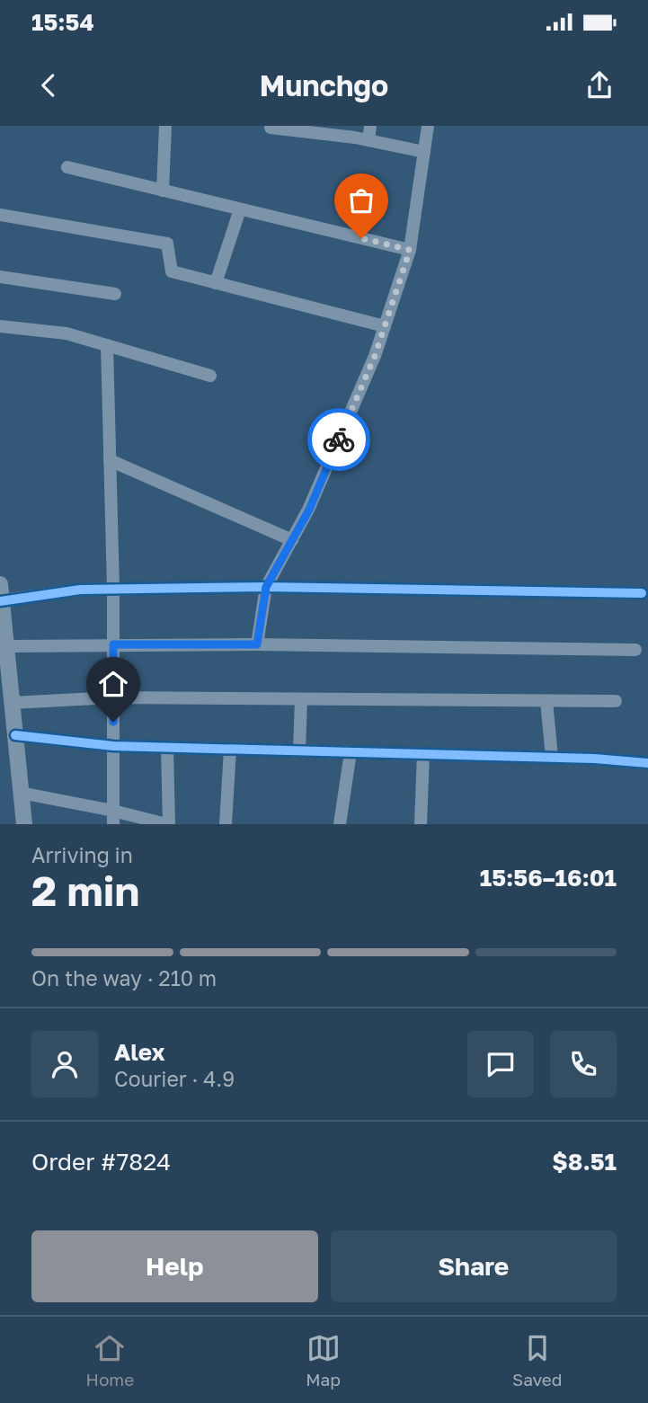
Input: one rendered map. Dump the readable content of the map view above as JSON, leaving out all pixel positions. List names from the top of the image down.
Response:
{
  "page": {
    "status": "15:54",
    "header": "Munchgo",
    "heading": ["2 min", "Arriving in", "15:56–16:01"],
    "panel": [
      "Alex",
      "Courier · 4.9",
      "Order #7824",
      "$8.51"
    ],
    "bar": "On the way · 210 m",
    "buttons": ["Help", "Share"],
    "tabs": ["Home", "Map", "Saved"]
  }
}
